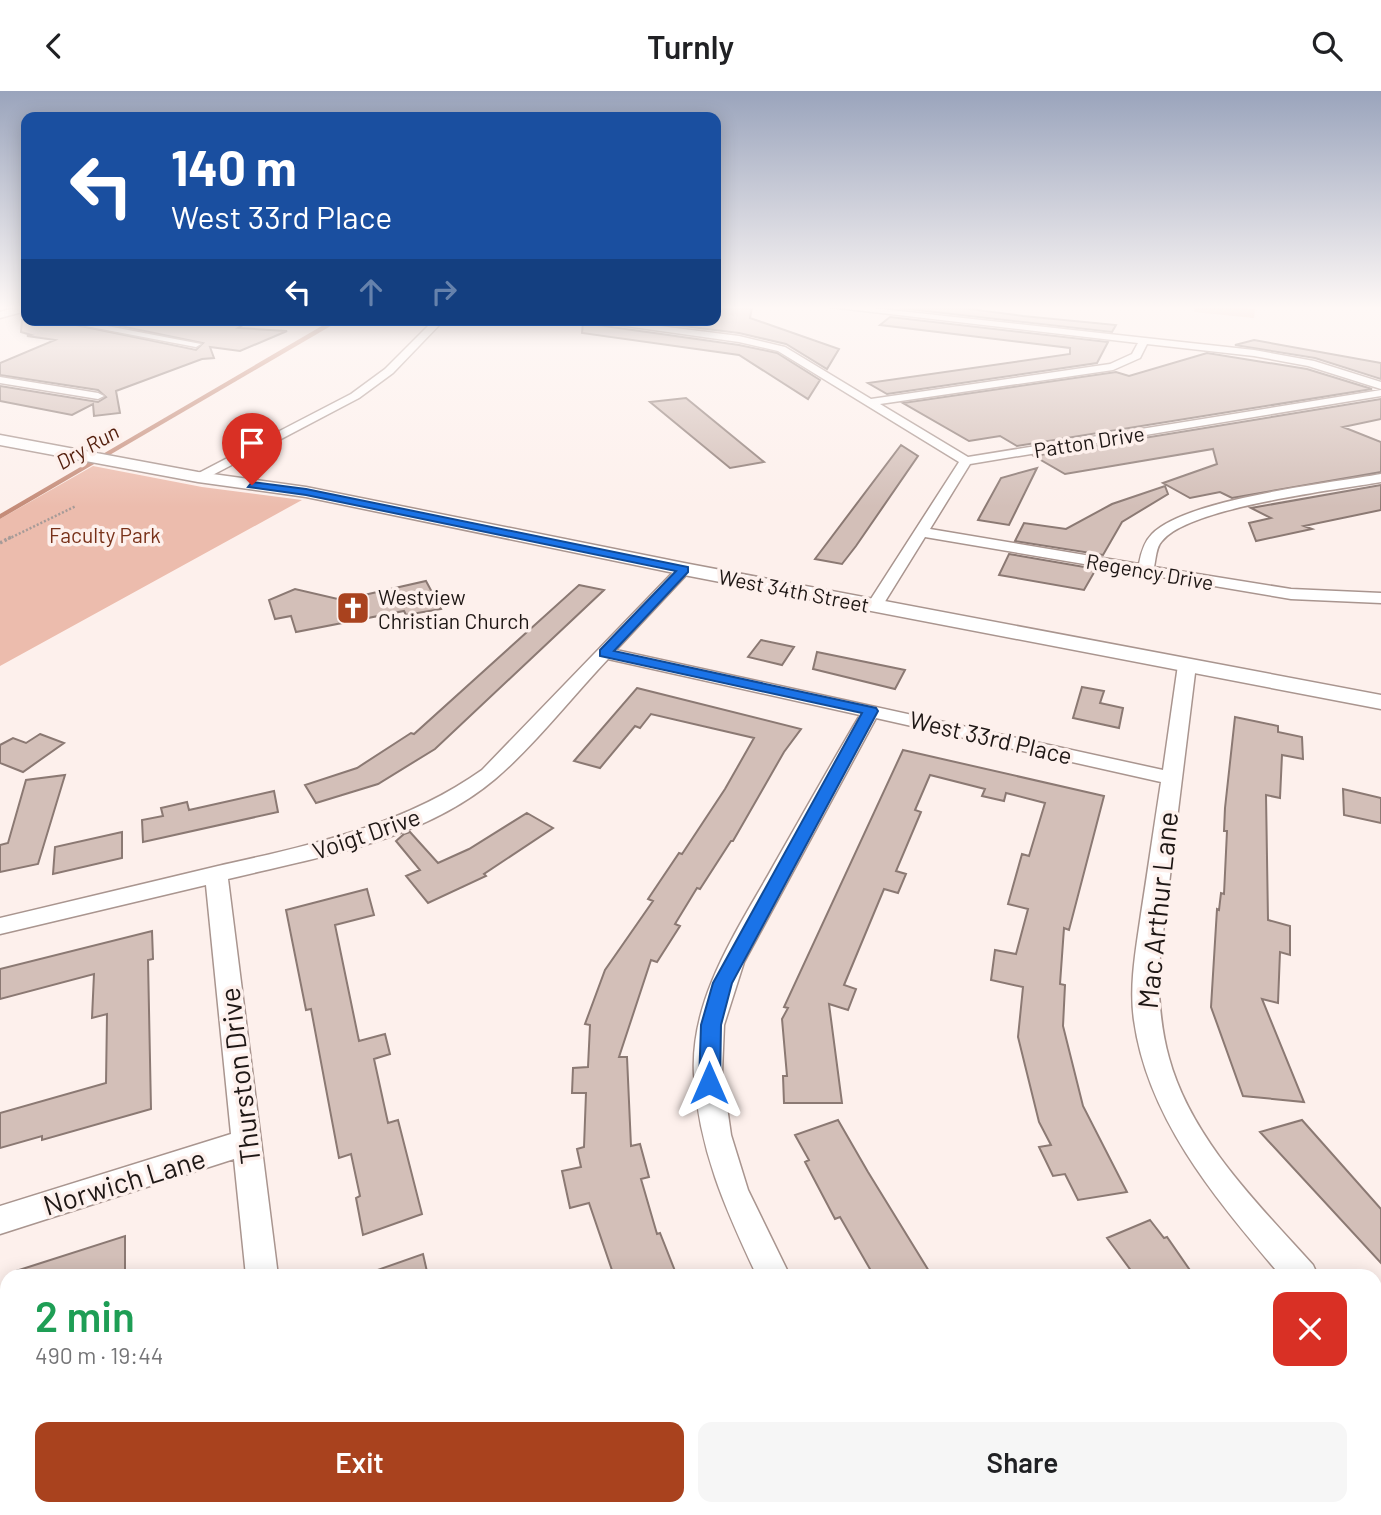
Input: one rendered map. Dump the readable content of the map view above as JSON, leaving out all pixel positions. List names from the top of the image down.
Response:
{
  "streets": {
    "street": [
      "Patton Drive",
      "Regency Drive",
      "West 34th Street",
      "West 33rd Place",
      "Voigt Drive",
      "Mac Arthur Lane",
      "Thurston Drive",
      "Norwich Lane"
    ]
  },
  "crossings": [
    ["West 34th Street", "Voigt Drive"],
    ["West 34th Street", "Mac Arthur Lane"],
    ["West 33rd Place", "Voigt Drive"],
    ["West 33rd Place", "Mac Arthur Lane"],
    ["Voigt Drive", "Thurston Drive"],
    ["Thurston Drive", "Norwich Lane"]
  ],
  "water": ["Dry Run"],
  "parks": ["Faculty Park"],
  "places": {
    "church": ["Westview Christian Church"]
  },
  "page": {
    "header": "Turnly",
    "turn": ["140 m", "West 33rd Place"],
    "heading": ["2 min", "490 m · 19:44"],
    "buttons": ["Exit", "Share"]
  }
}
